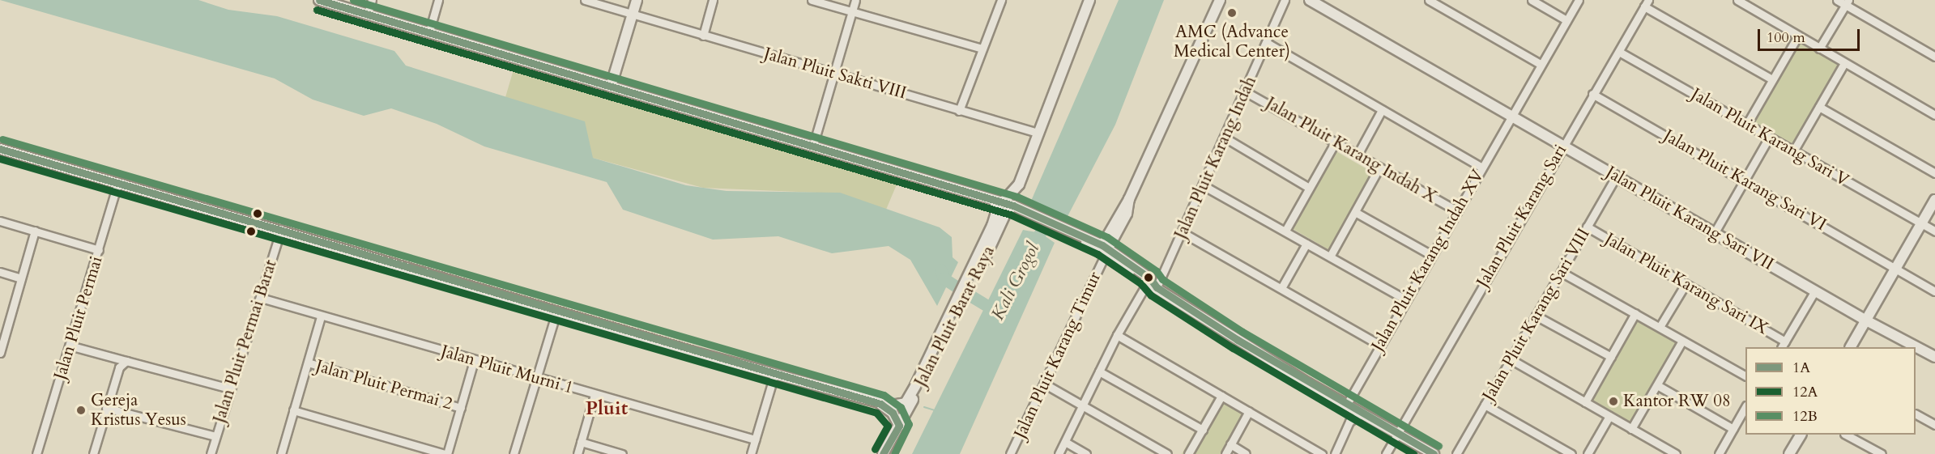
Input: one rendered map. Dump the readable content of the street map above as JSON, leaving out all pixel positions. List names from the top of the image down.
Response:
{
  "streets": {
    "street": [
      "Jalan Pluit Sakti VIII",
      "Jalan Pluit Karang Sari V",
      "Jalan Pluit Karang Indah X",
      "Jalan Pluit Karang Indah",
      "Jalan Pluit Karang Sari VI",
      "Jalan Pluit Karang Sari",
      "Jalan Pluit Karang Sari VII",
      "Jalan Pluit Karang Indah XV",
      "Jalan Pluit Karang Sari IX",
      "Jalan Pluit Karang Sari VIII",
      "Jalan Pluit Barat Raya",
      "Jalan Pluit Permai",
      "Jalan Pluit Permai Barat",
      "Jalan Pluit Karang Timur",
      "Jalan Pluit Murni 1",
      "Jalan Pluit Permai 2"
    ]
  },
  "crossings": [
    ["Jalan Pluit Karang Sari V", "Jalan Pluit Karang Sari"],
    ["Jalan Pluit Karang Indah X", "Jalan Pluit Karang Indah"],
    ["Jalan Pluit Karang Indah X", "Jalan Pluit Karang Indah XV"],
    ["Jalan Pluit Karang Sari VI", "Jalan Pluit Karang Sari"],
    ["Jalan Pluit Karang Sari", "Jalan Pluit Karang Sari VII"],
    ["Jalan Pluit Karang Sari VII", "Jalan Pluit Karang Indah XV"],
    ["Jalan Pluit Karang Sari VII", "Jalan Pluit Karang Sari VIII"],
    ["Jalan Pluit Karang Sari IX", "Jalan Pluit Karang Sari VIII"],
    ["Jalan Pluit Permai Barat", "Jalan Pluit Murni 1"]
  ],
  "districts": ["Pluit"],
  "water": ["Kali Grogol"],
  "places": ["AMC (Advance Medical Center)", "Kantor RW 08", "Gereja Kristus Yesus"],
  "lines": ["transit line 1A", "transit line 12B", "transit line 12A"],
  "legend": ["1A", "12A", "12B"],
  "scale_bar": "100 m"
}
